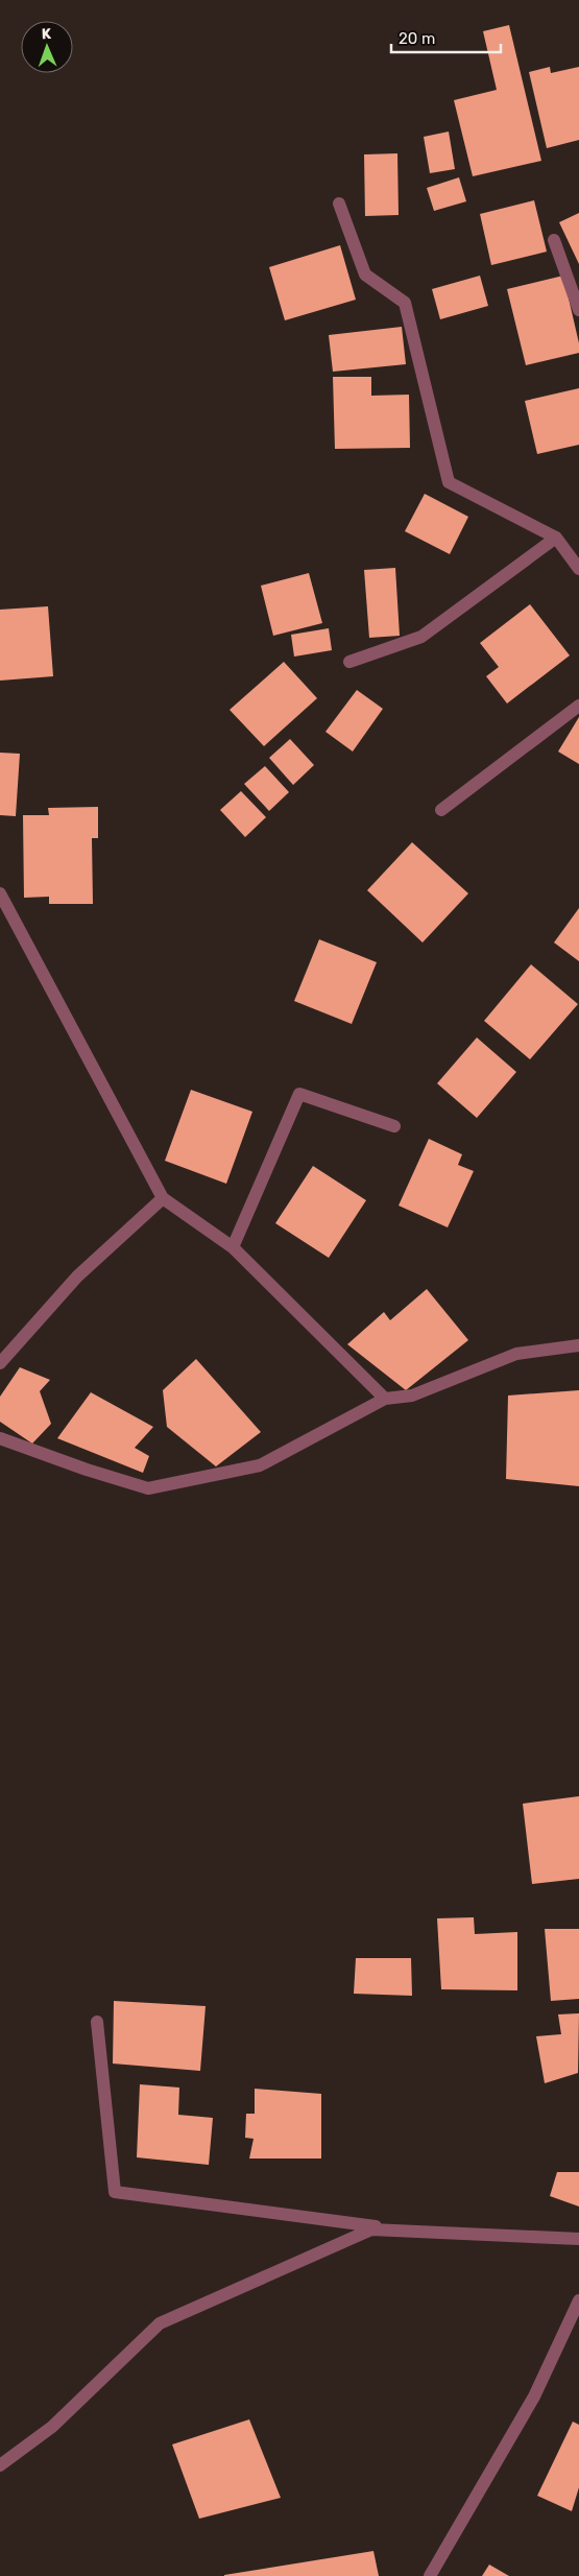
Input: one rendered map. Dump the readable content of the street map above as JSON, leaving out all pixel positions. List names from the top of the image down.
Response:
{
  "scale_bar": "20 m",
  "north": "top"
}
